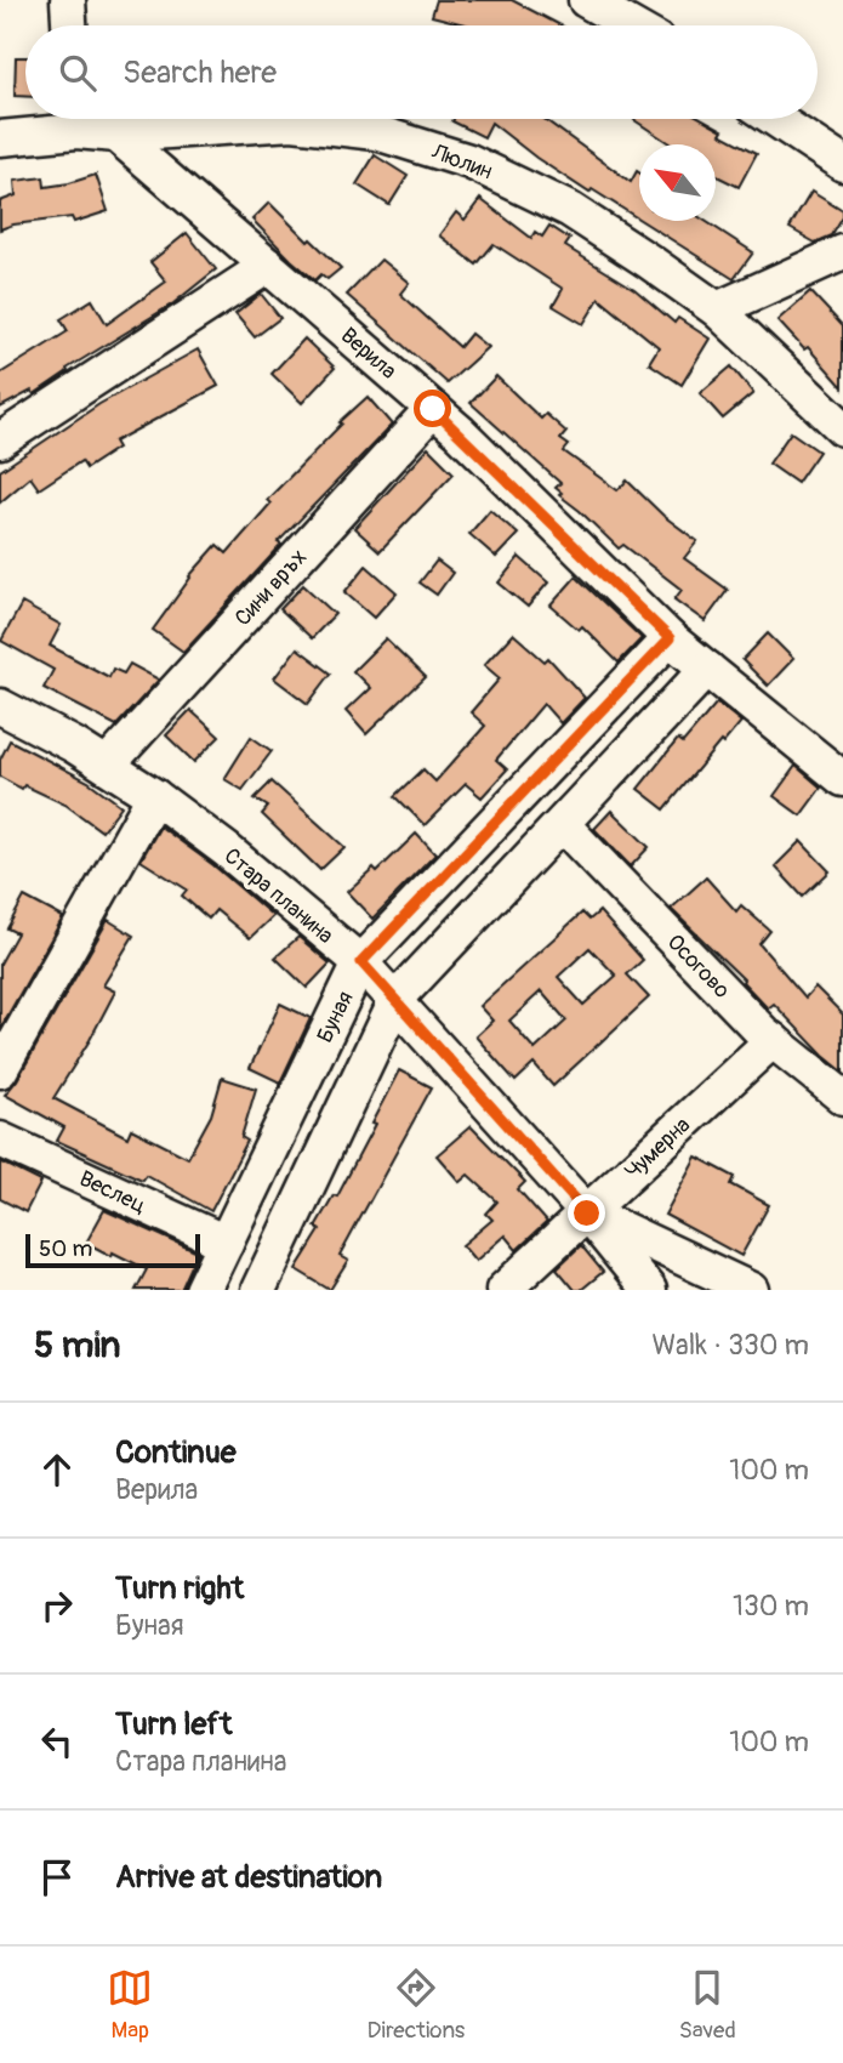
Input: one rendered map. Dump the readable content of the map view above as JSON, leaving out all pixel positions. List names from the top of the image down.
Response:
{
  "streets": {
    "street": [
      "Люлин",
      "Верила",
      "Сини връх",
      "Стара планина",
      "Осогово",
      "Буная",
      "Чумерна",
      "Веслец"
    ]
  },
  "crossings": [
    ["Люлин", "Верила"],
    ["Верила", "Сини връх"],
    ["Верила", "Буная"],
    ["Сини връх", "Стара планина"],
    ["Стара планина", "Буная"],
    ["Стара планина", "Чумерна"],
    ["Осогово", "Чумерна"],
    ["Буная", "Веслец"]
  ],
  "scale_bar": "50 m",
  "north": "top left",
  "page": {
    "search": "Search here",
    "scale": "50 m",
    "heading": ["5 min", "Walk · 330 m"],
    "list": [
      ["Continue", "Верила", "100 m"],
      ["Turn right", "Буная", "130 m"],
      ["Turn left", "Стара планина", "100 m"],
      "Arrive at destination"
    ],
    "nav": ["Map", "Directions", "Saved"]
  }
}
